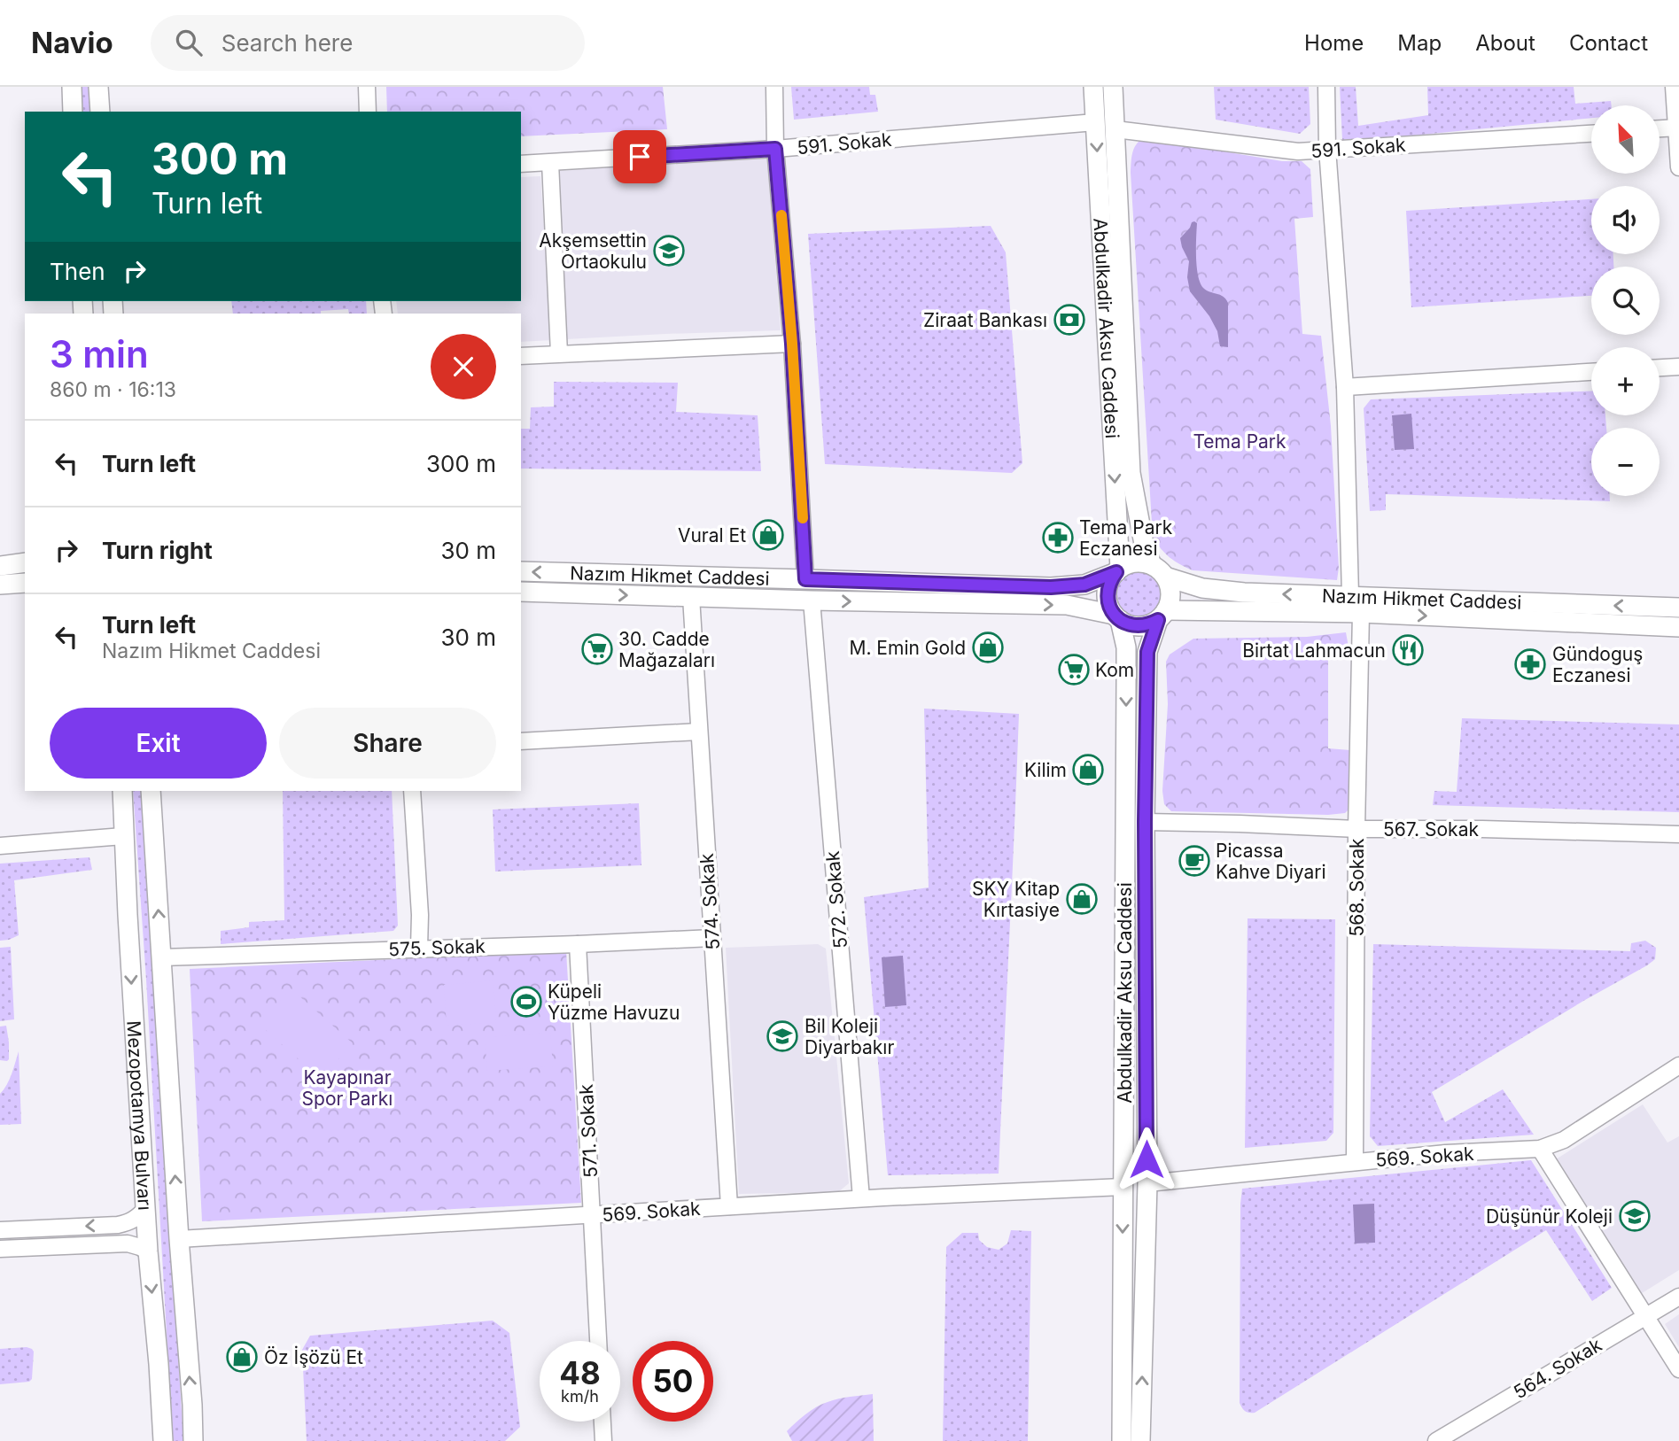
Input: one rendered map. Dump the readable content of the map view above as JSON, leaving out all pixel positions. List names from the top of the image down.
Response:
{
  "streets": {
    "main road": ["Abdulkadir Aksu Caddesi", "Nazım Hikmet Caddesi", "Mezopotamya Bulvarı"],
    "street": [
      "591. Sokak",
      "567. Sokak",
      "568. Sokak",
      "572. Sokak",
      "574. Sokak",
      "575. Sokak",
      "571. Sokak",
      "569. Sokak",
      "564. Sokak"
    ]
  },
  "crossings": [
    ["591. Sokak", "Abdulkadir Aksu Caddesi"],
    ["Abdulkadir Aksu Caddesi", "Nazım Hikmet Caddesi"],
    ["Abdulkadir Aksu Caddesi", "567. Sokak"],
    ["Abdulkadir Aksu Caddesi", "569. Sokak"],
    ["Nazım Hikmet Caddesi", "568. Sokak"],
    ["Nazım Hikmet Caddesi", "572. Sokak"],
    ["Nazım Hikmet Caddesi", "574. Sokak"],
    ["567. Sokak", "568. Sokak"],
    ["568. Sokak", "569. Sokak"],
    ["572. Sokak", "569. Sokak"],
    ["574. Sokak", "575. Sokak"],
    ["574. Sokak", "569. Sokak"],
    ["575. Sokak", "571. Sokak"],
    ["571. Sokak", "569. Sokak"]
  ],
  "parks": ["Tema Park", "Kayapınar Spor Parkı"],
  "places": {
    "school or university": ["Akşemsettin Ortaokulu", "Bil Koleji Diyarbakır", "Düşünür Koleji"],
    "bank": ["Ziraat Bankası"],
    "shop": [
      "Vural Et",
      "M. Emin Gold",
      "Kilim",
      "SKY Kitap Kırtasiye",
      "Öz İşözü Et"
    ],
    "pharmacy": ["Tema Park Eczanesi", "Gündoguş Eczanesi"],
    "supermarket": ["30. Cadde Mağazaları", "Kom"],
    "restaurant": ["Birtat Lahmacun"],
    "cafe": ["Picassa Kahve Diyari"],
    "sports": ["Küpeli Yüzme Havuzu"]
  },
  "north": "top left",
  "page": {
    "header": "Navio",
    "search": "Search here",
    "nav": [
      "Home",
      "Map",
      "About",
      "Contact"
    ],
    "map_buttons": ["+", "−"],
    "turn": ["300 m", "Turn left"],
    "then": "Then",
    "heading": ["3 min", "860 m · 16:13"],
    "list": [
      {
        "name": "Turn left",
        "value": "300 m"
      },
      {
        "name": "Turn right",
        "value": "30 m"
      },
      {
        "name": "Turn left",
        "note": "Nazım Hikmet Caddesi",
        "value": "30 m"
      }
    ],
    "buttons": ["Exit", "Share"],
    "speed": "48 km/h",
    "limit": "50"
  }
}
